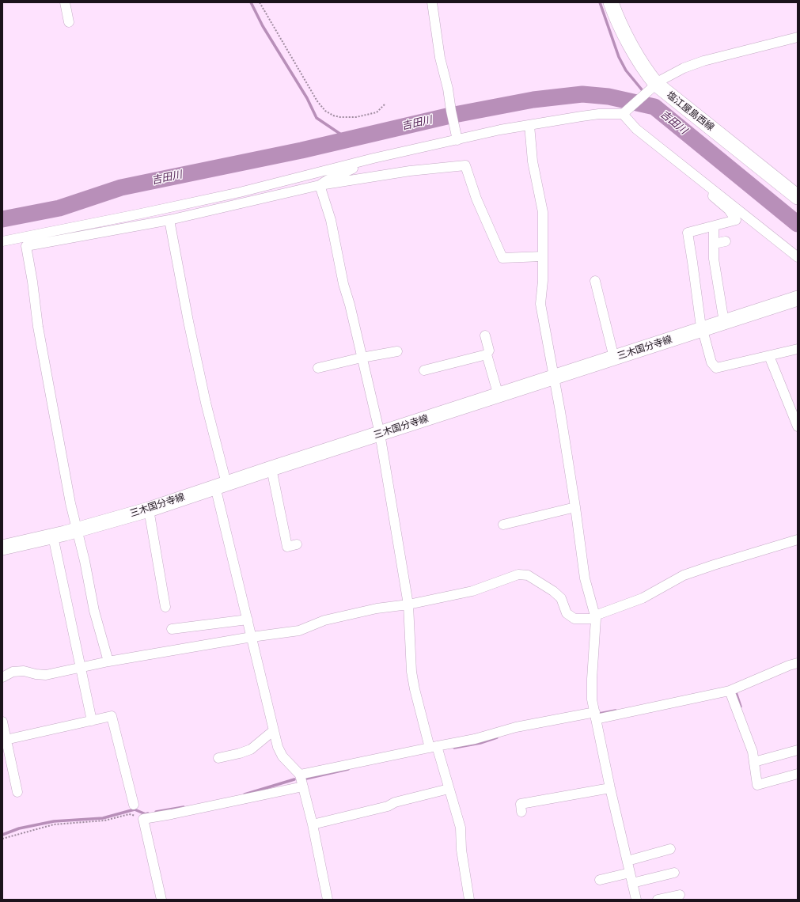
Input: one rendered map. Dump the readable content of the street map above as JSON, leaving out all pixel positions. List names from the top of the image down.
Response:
{
  "streets": {
    "main road": ["塩江屋島西線", "三木国分寺線"]
  },
  "water": ["吉田川"]
}
